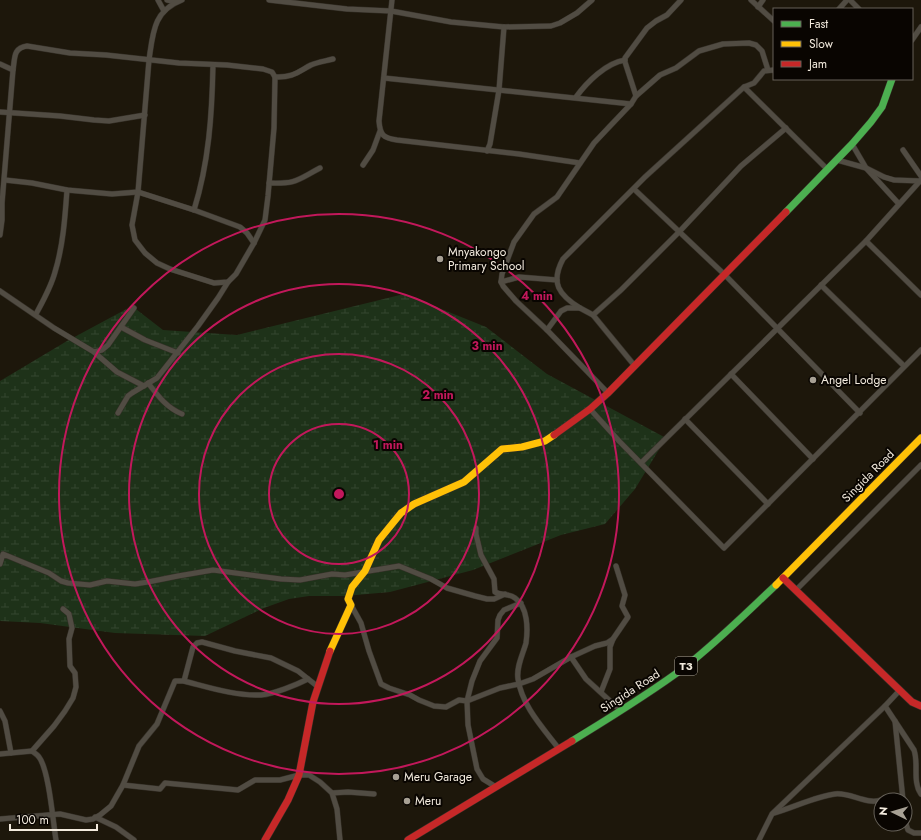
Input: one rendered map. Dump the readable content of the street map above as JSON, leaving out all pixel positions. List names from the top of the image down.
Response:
{
  "streets": {
    "main road": ["Singida Road", "T3"]
  },
  "places": [
    "Mnyakongo Primary School",
    "Angel Lodge",
    "Meru Garage",
    "Meru"
  ],
  "legend": ["Fast", "Slow", "Jam"],
  "scale_bar": "100 m",
  "north": "left",
  "rings": [
    "4 min",
    "3 min",
    "2 min",
    "1 min"
  ]
}
